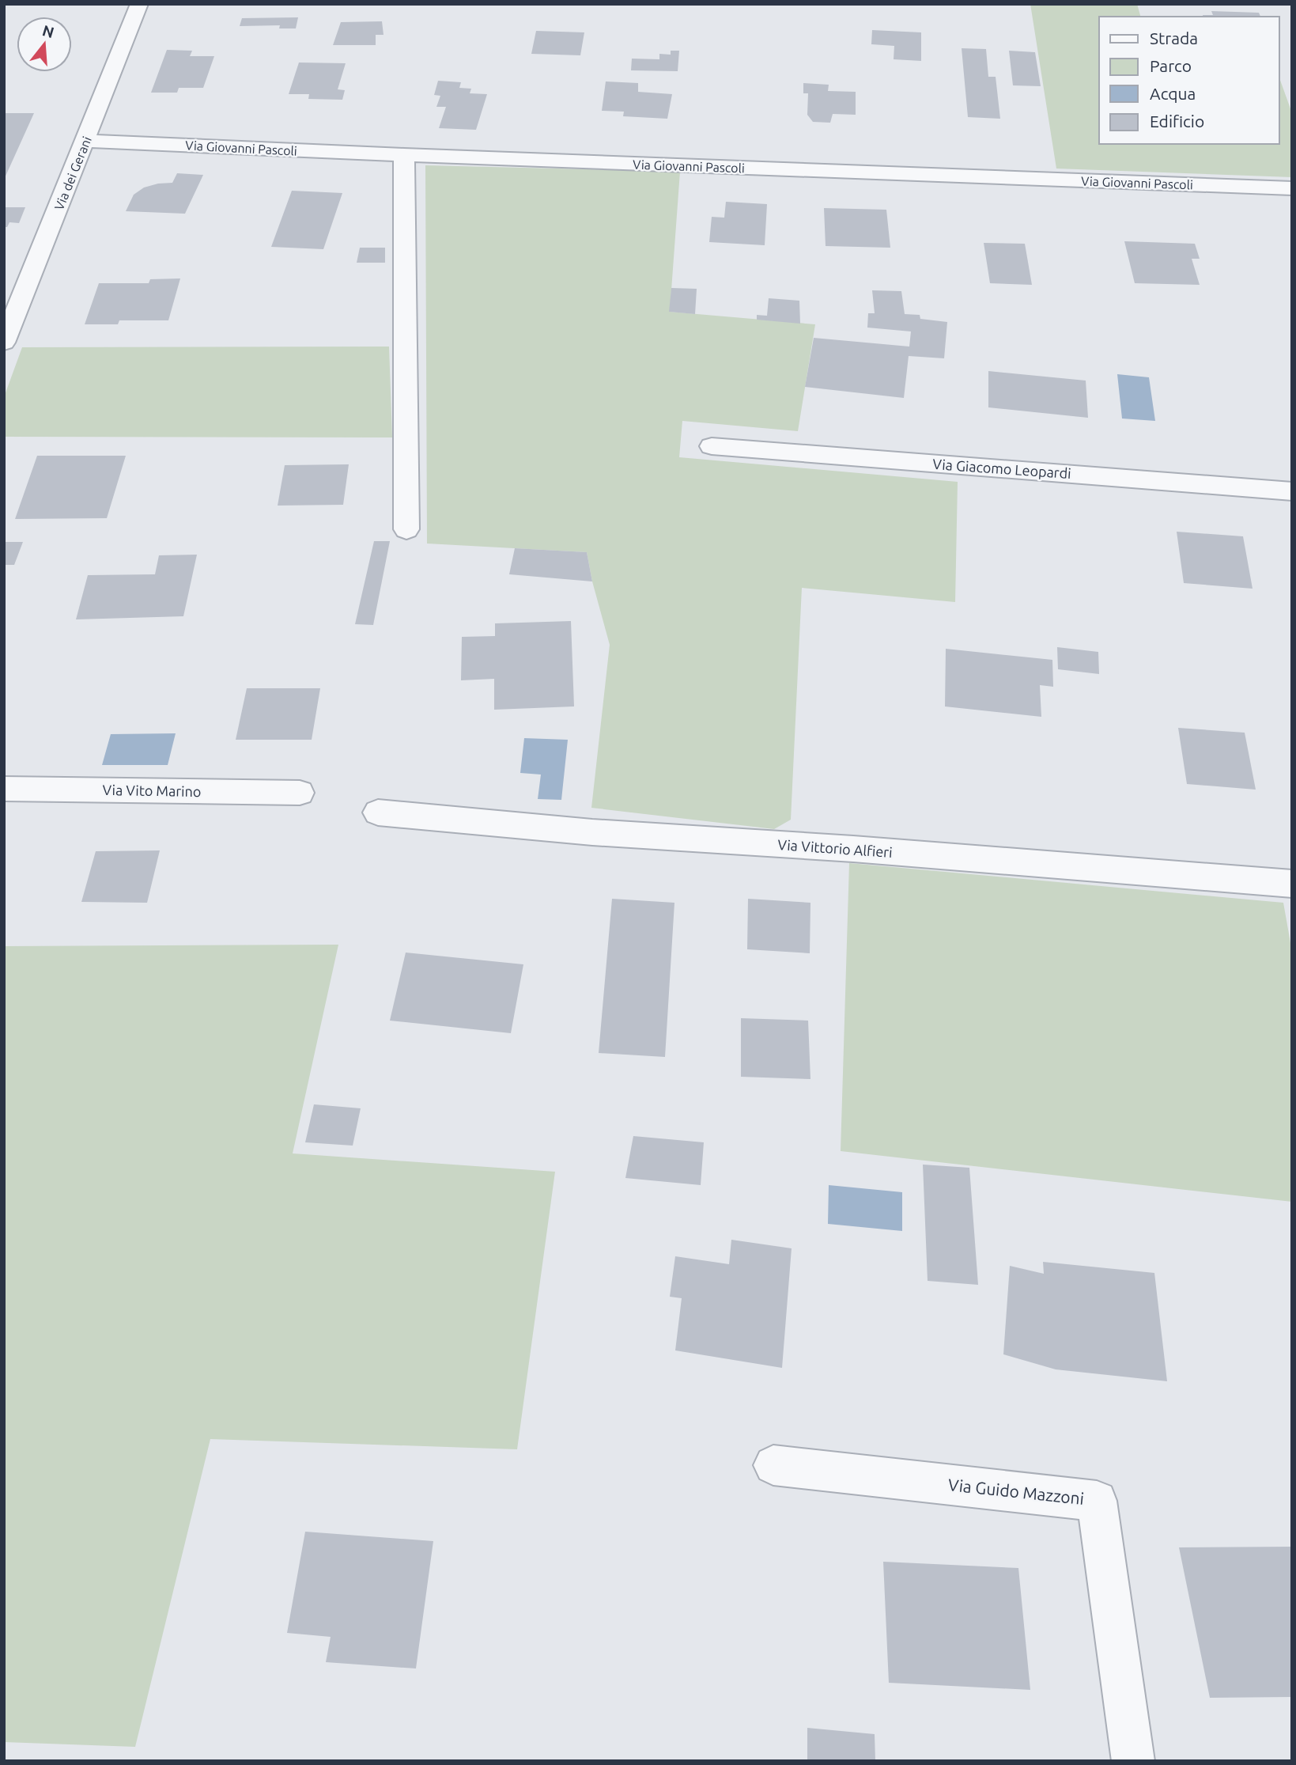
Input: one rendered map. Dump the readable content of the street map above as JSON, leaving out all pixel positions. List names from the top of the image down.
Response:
{
  "streets": {
    "street": [
      "Via Giovanni Pascoli",
      "Via dei Gerani",
      "Via Giacomo Leopardi",
      "Via Vito Marino",
      "Via Vittorio Alfieri",
      "Via Guido Mazzoni"
    ]
  },
  "crossings": [
    ["Via Giovanni Pascoli", "Via dei Gerani"]
  ],
  "legend": [
    "Strada",
    "Parco",
    "Acqua",
    "Edificio"
  ],
  "north": "top"
}
